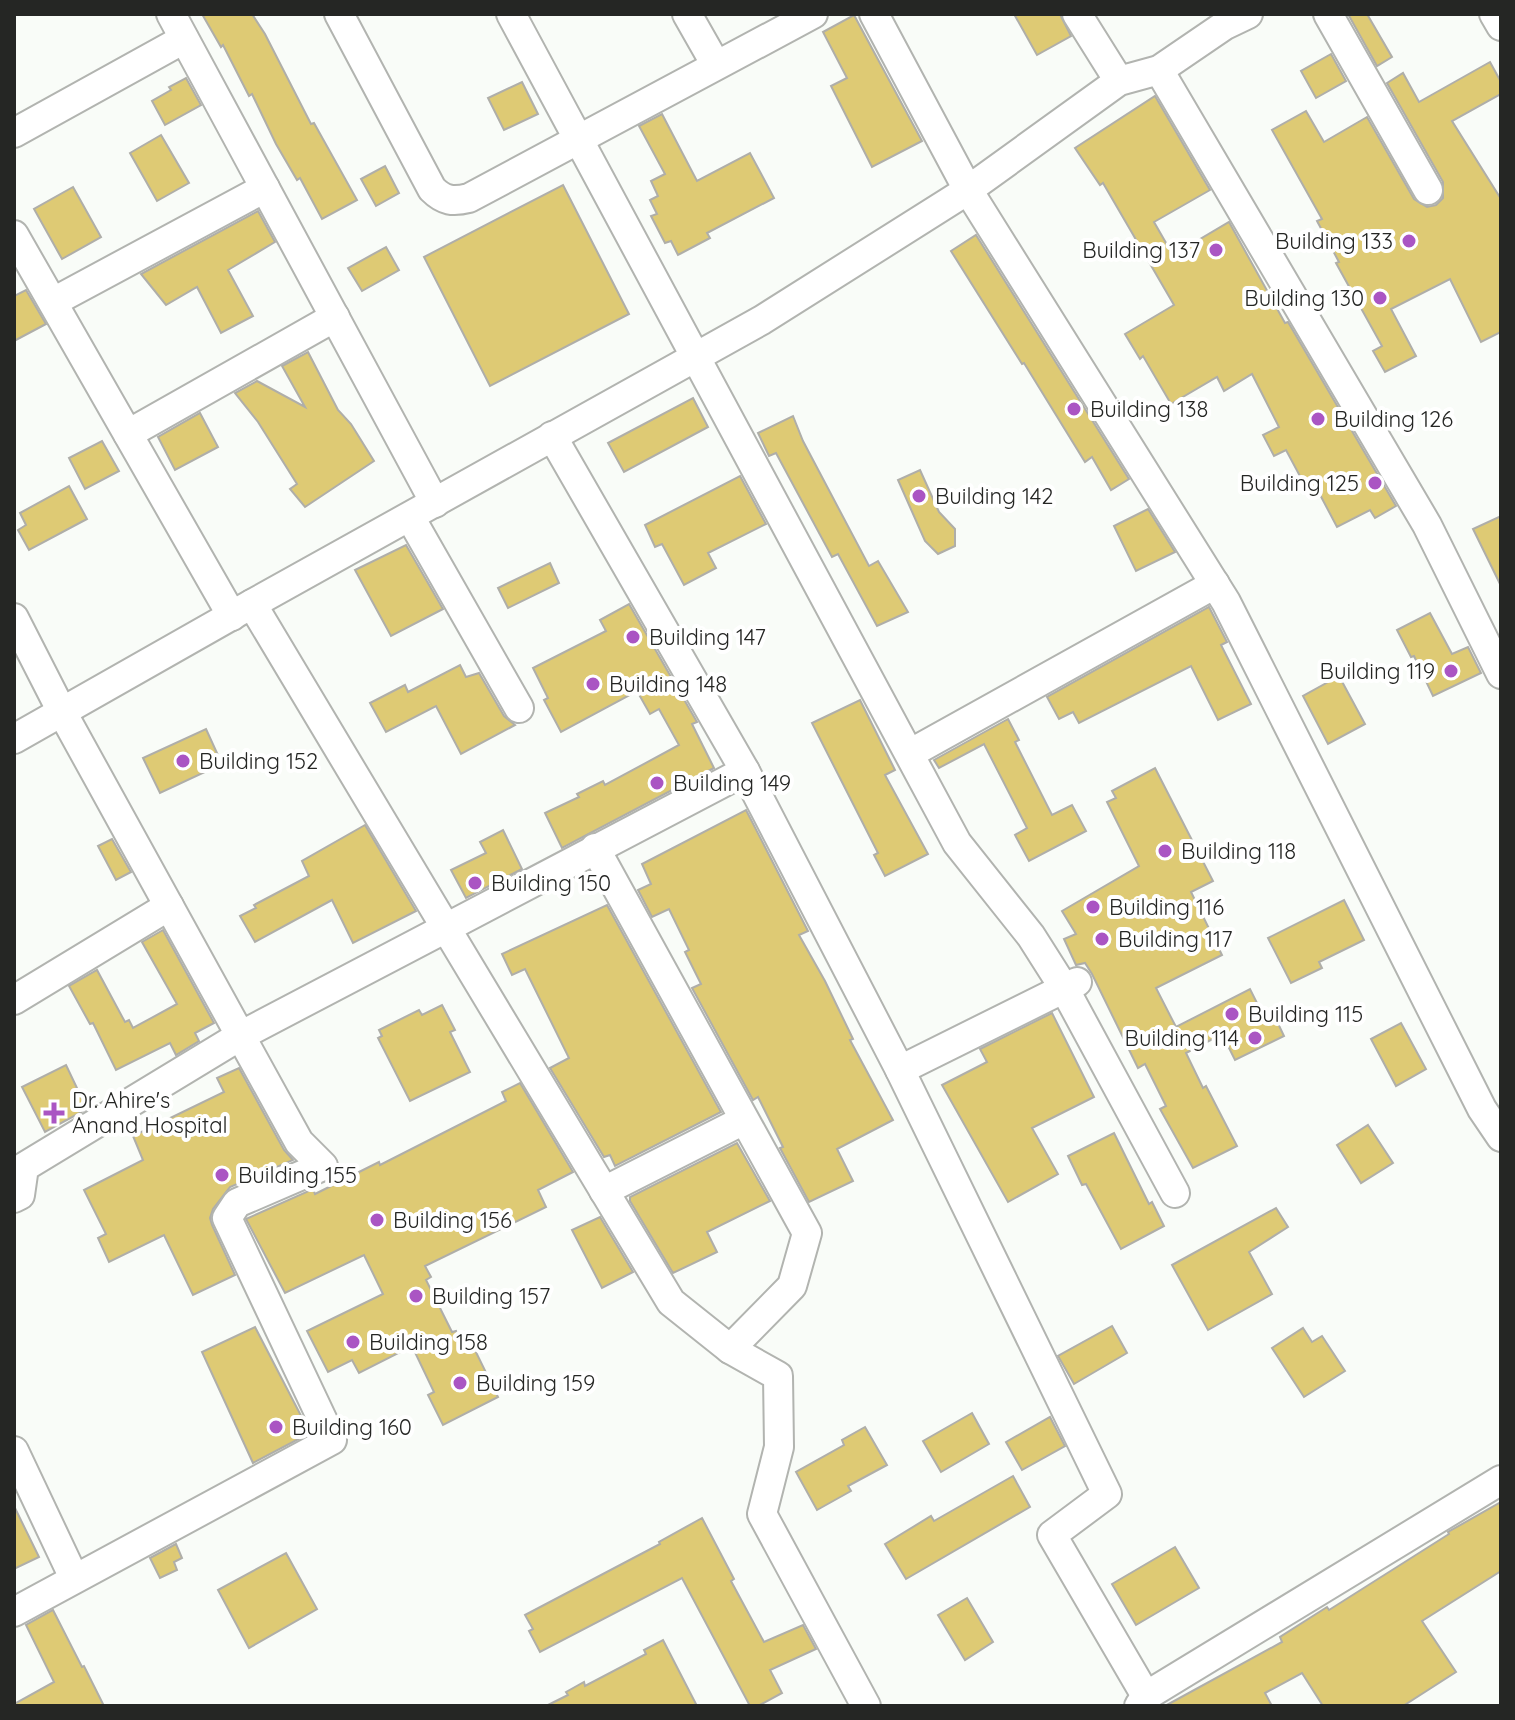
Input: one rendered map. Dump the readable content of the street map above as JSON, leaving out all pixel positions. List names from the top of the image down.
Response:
{
  "places": {
    "other": [
      "Building 133",
      "Building 137",
      "Building 130",
      "Building 138",
      "Building 126",
      "Building 125",
      "Building 142",
      "Building 147",
      "Building 119",
      "Building 148",
      "Building 152",
      "Building 149",
      "Building 118",
      "Building 150",
      "Building 116",
      "Building 117",
      "Building 115",
      "Building 114",
      "Building 155",
      "Building 156",
      "Building 157",
      "Building 158",
      "Building 159",
      "Building 160"
    ],
    "health": ["Dr. Ahire's Anand Hospital"]
  }
}
